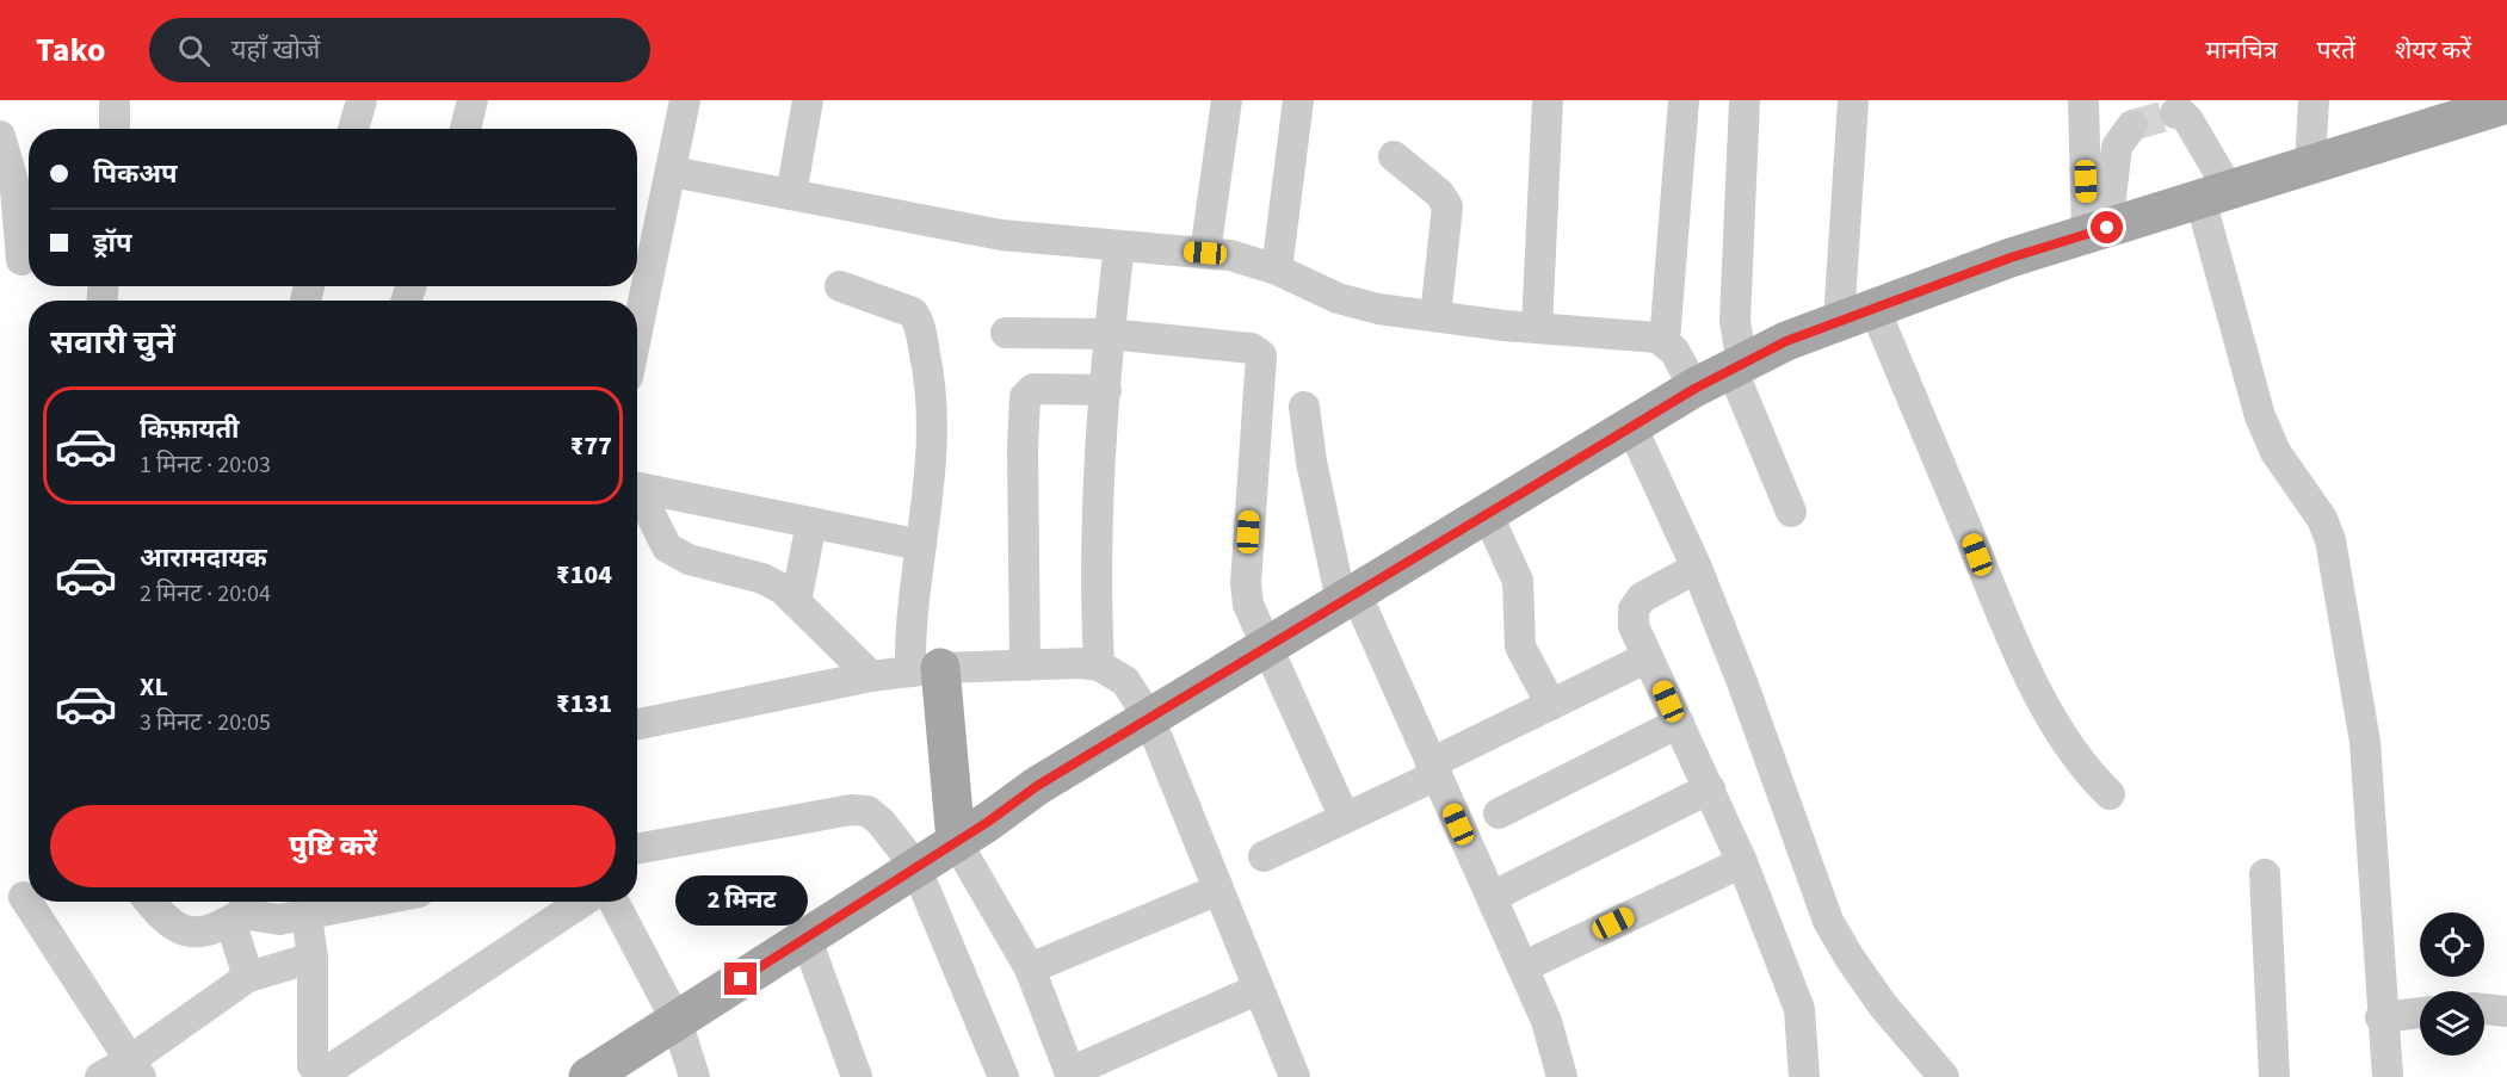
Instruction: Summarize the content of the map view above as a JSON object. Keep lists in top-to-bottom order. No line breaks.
{"page":{"header":"Tako","search":"यहाँ खोजें","nav":["मानचित्र","परतें","शेयर करें"],"banner":["पिकअप","ड्रॉप"],"heading":"सवारी चुनें","list":[{"name":"किफ़ायती","note":"1 मिनट · 20:03","value":"₹77"},{"name":"आरामदायक","note":"2 मिनट · 20:04","value":"₹104"},{"name":"XL","note":"3 मिनट · 20:05","value":"₹131"}],"buttons":"पुष्टि करें","bubble":"2 मिनट"}}
